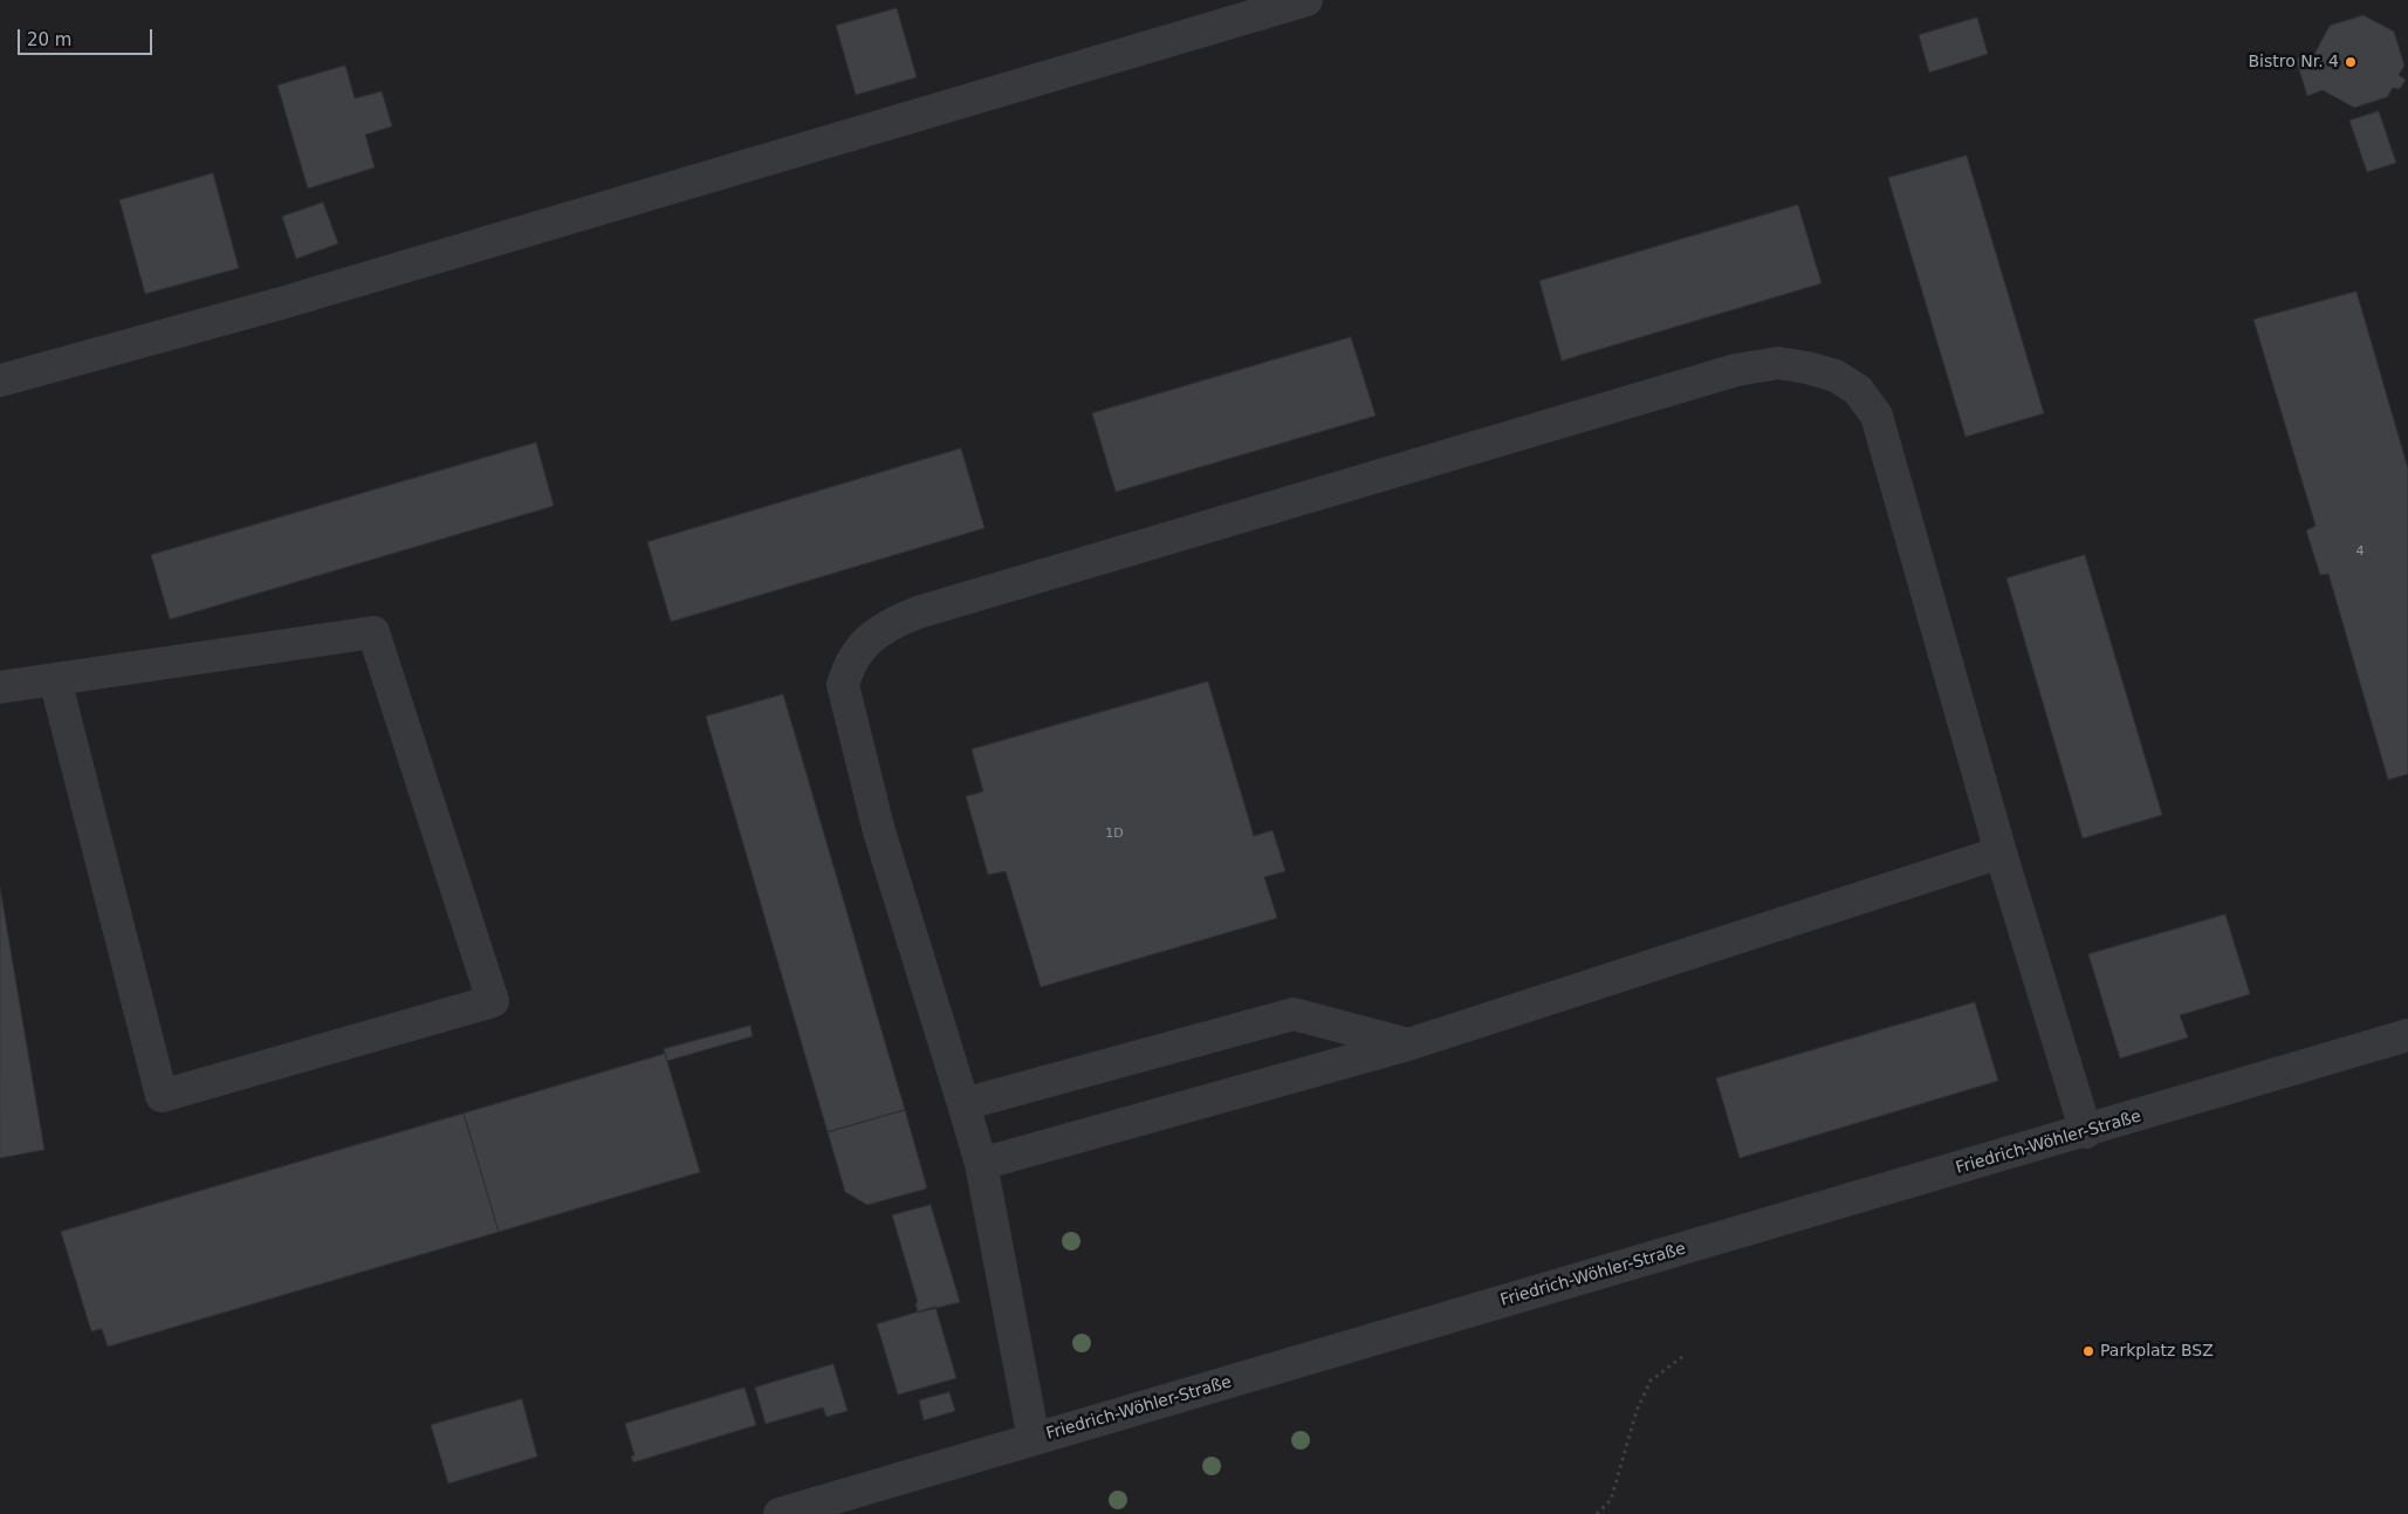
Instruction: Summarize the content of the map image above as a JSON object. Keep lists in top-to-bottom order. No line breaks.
{"streets":{"street":["Friedrich-Wöhler-Straße"]},"places":["Bistro Nr. 4","Parkplatz BSZ"],"house_numbers":["4","1D"],"scale_bar":"20 m"}
